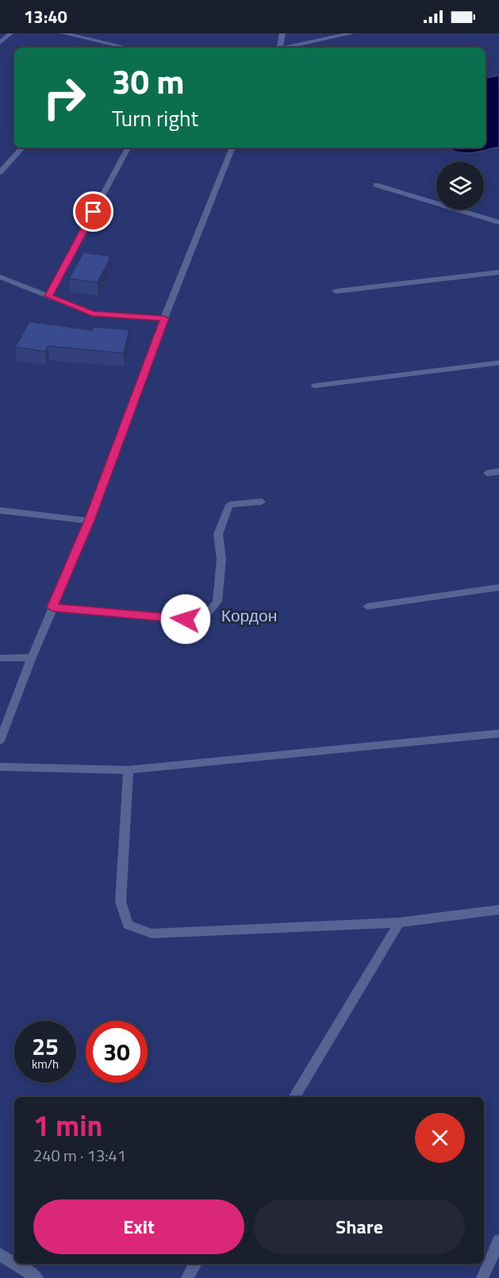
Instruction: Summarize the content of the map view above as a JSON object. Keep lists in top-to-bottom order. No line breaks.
{"parks":["Кордон"],"page":{"status":"13:40","turn":["30 m","Turn right"],"speed":"25 km/h","limit":"30","heading":["1 min","240 m · 13:41"],"buttons":["Exit","Share"]}}
